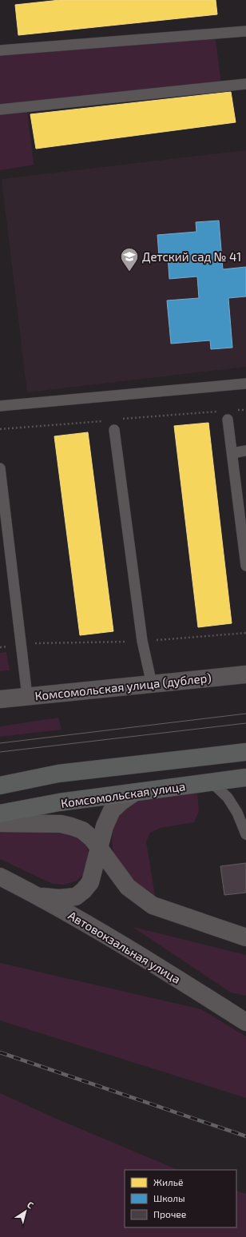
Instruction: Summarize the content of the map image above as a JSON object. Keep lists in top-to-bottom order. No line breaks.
{"streets":{"main road":["Комсомольская улица"],"street":["Комсомольская улица (дублер)","Автовокзальная улица"]},"places":{"school or university":["Детский сад № 41"]},"legend":["Жильё","Школы","Прочее"],"north":"top right"}
